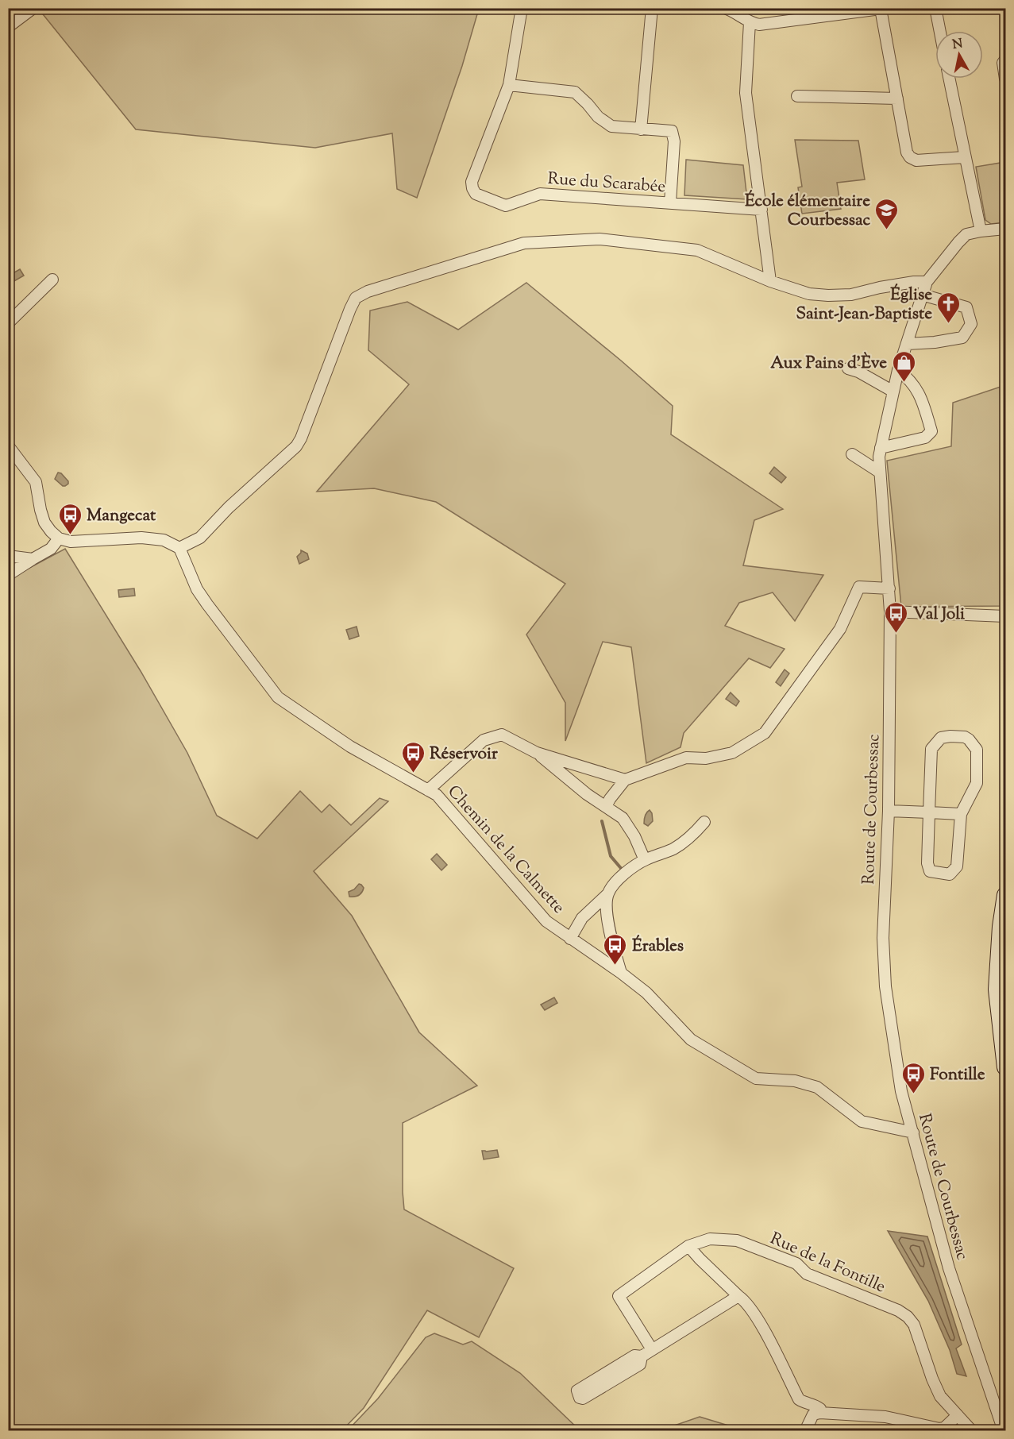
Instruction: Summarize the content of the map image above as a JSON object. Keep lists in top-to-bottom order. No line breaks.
{"streets":{"street":["Rue du Scarabée","Route de Courbessac","Chemin de la Calmette","Rue de la Fontille"]},"crossings":[["Route de Courbessac","Chemin de la Calmette"]],"places":{"school or university":["École élémentaire Courbessac"],"church":["Église Saint-Jean-Baptiste"],"shop":["Aux Pains d'Ève"],"bus stop":["Mangecat","Val Joli","Réservoir","Érables","Fontille"]},"north":"top"}
